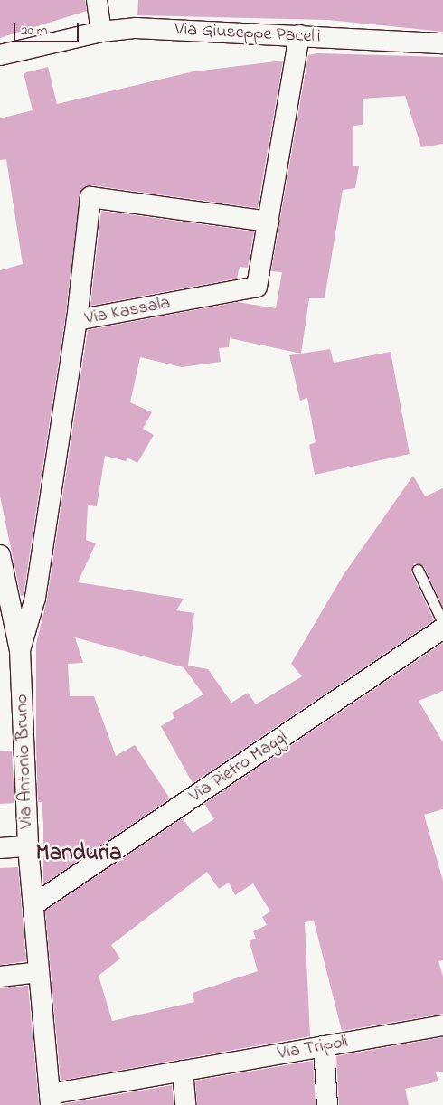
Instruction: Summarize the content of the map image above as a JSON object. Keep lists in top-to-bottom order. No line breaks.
{"streets":{"street":["Via Giuseppe Pacelli","Via Kassala","Via Antonio Bruno","Via Pietro Maggi","Via Tripoli"]},"crossings":[["Via Giuseppe Pacelli","Via Kassala"],["Via Kassala","Via Antonio Bruno"],["Via Antonio Bruno","Via Pietro Maggi"],["Via Antonio Bruno","Via Tripoli"]],"districts":["Manduria"],"scale_bar":"20 m"}
